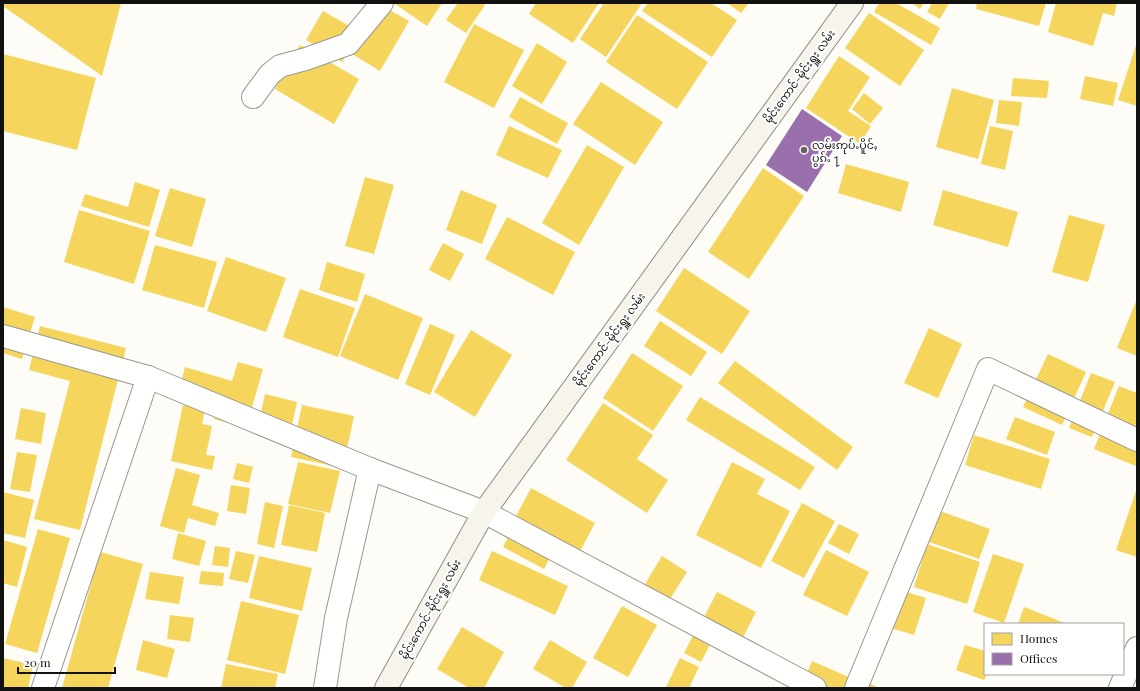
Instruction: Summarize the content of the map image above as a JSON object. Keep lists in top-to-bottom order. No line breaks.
{"streets":{"main road":["မိုင်းကောင်-မိုင်းရှူး လမ်း"]},"places":["လုမ်းဢုပ်ႉပိူင်ႇ ပွၵ်ႉ ႑"],"legend":["Homes","Offices"],"scale_bar":"20 m"}
